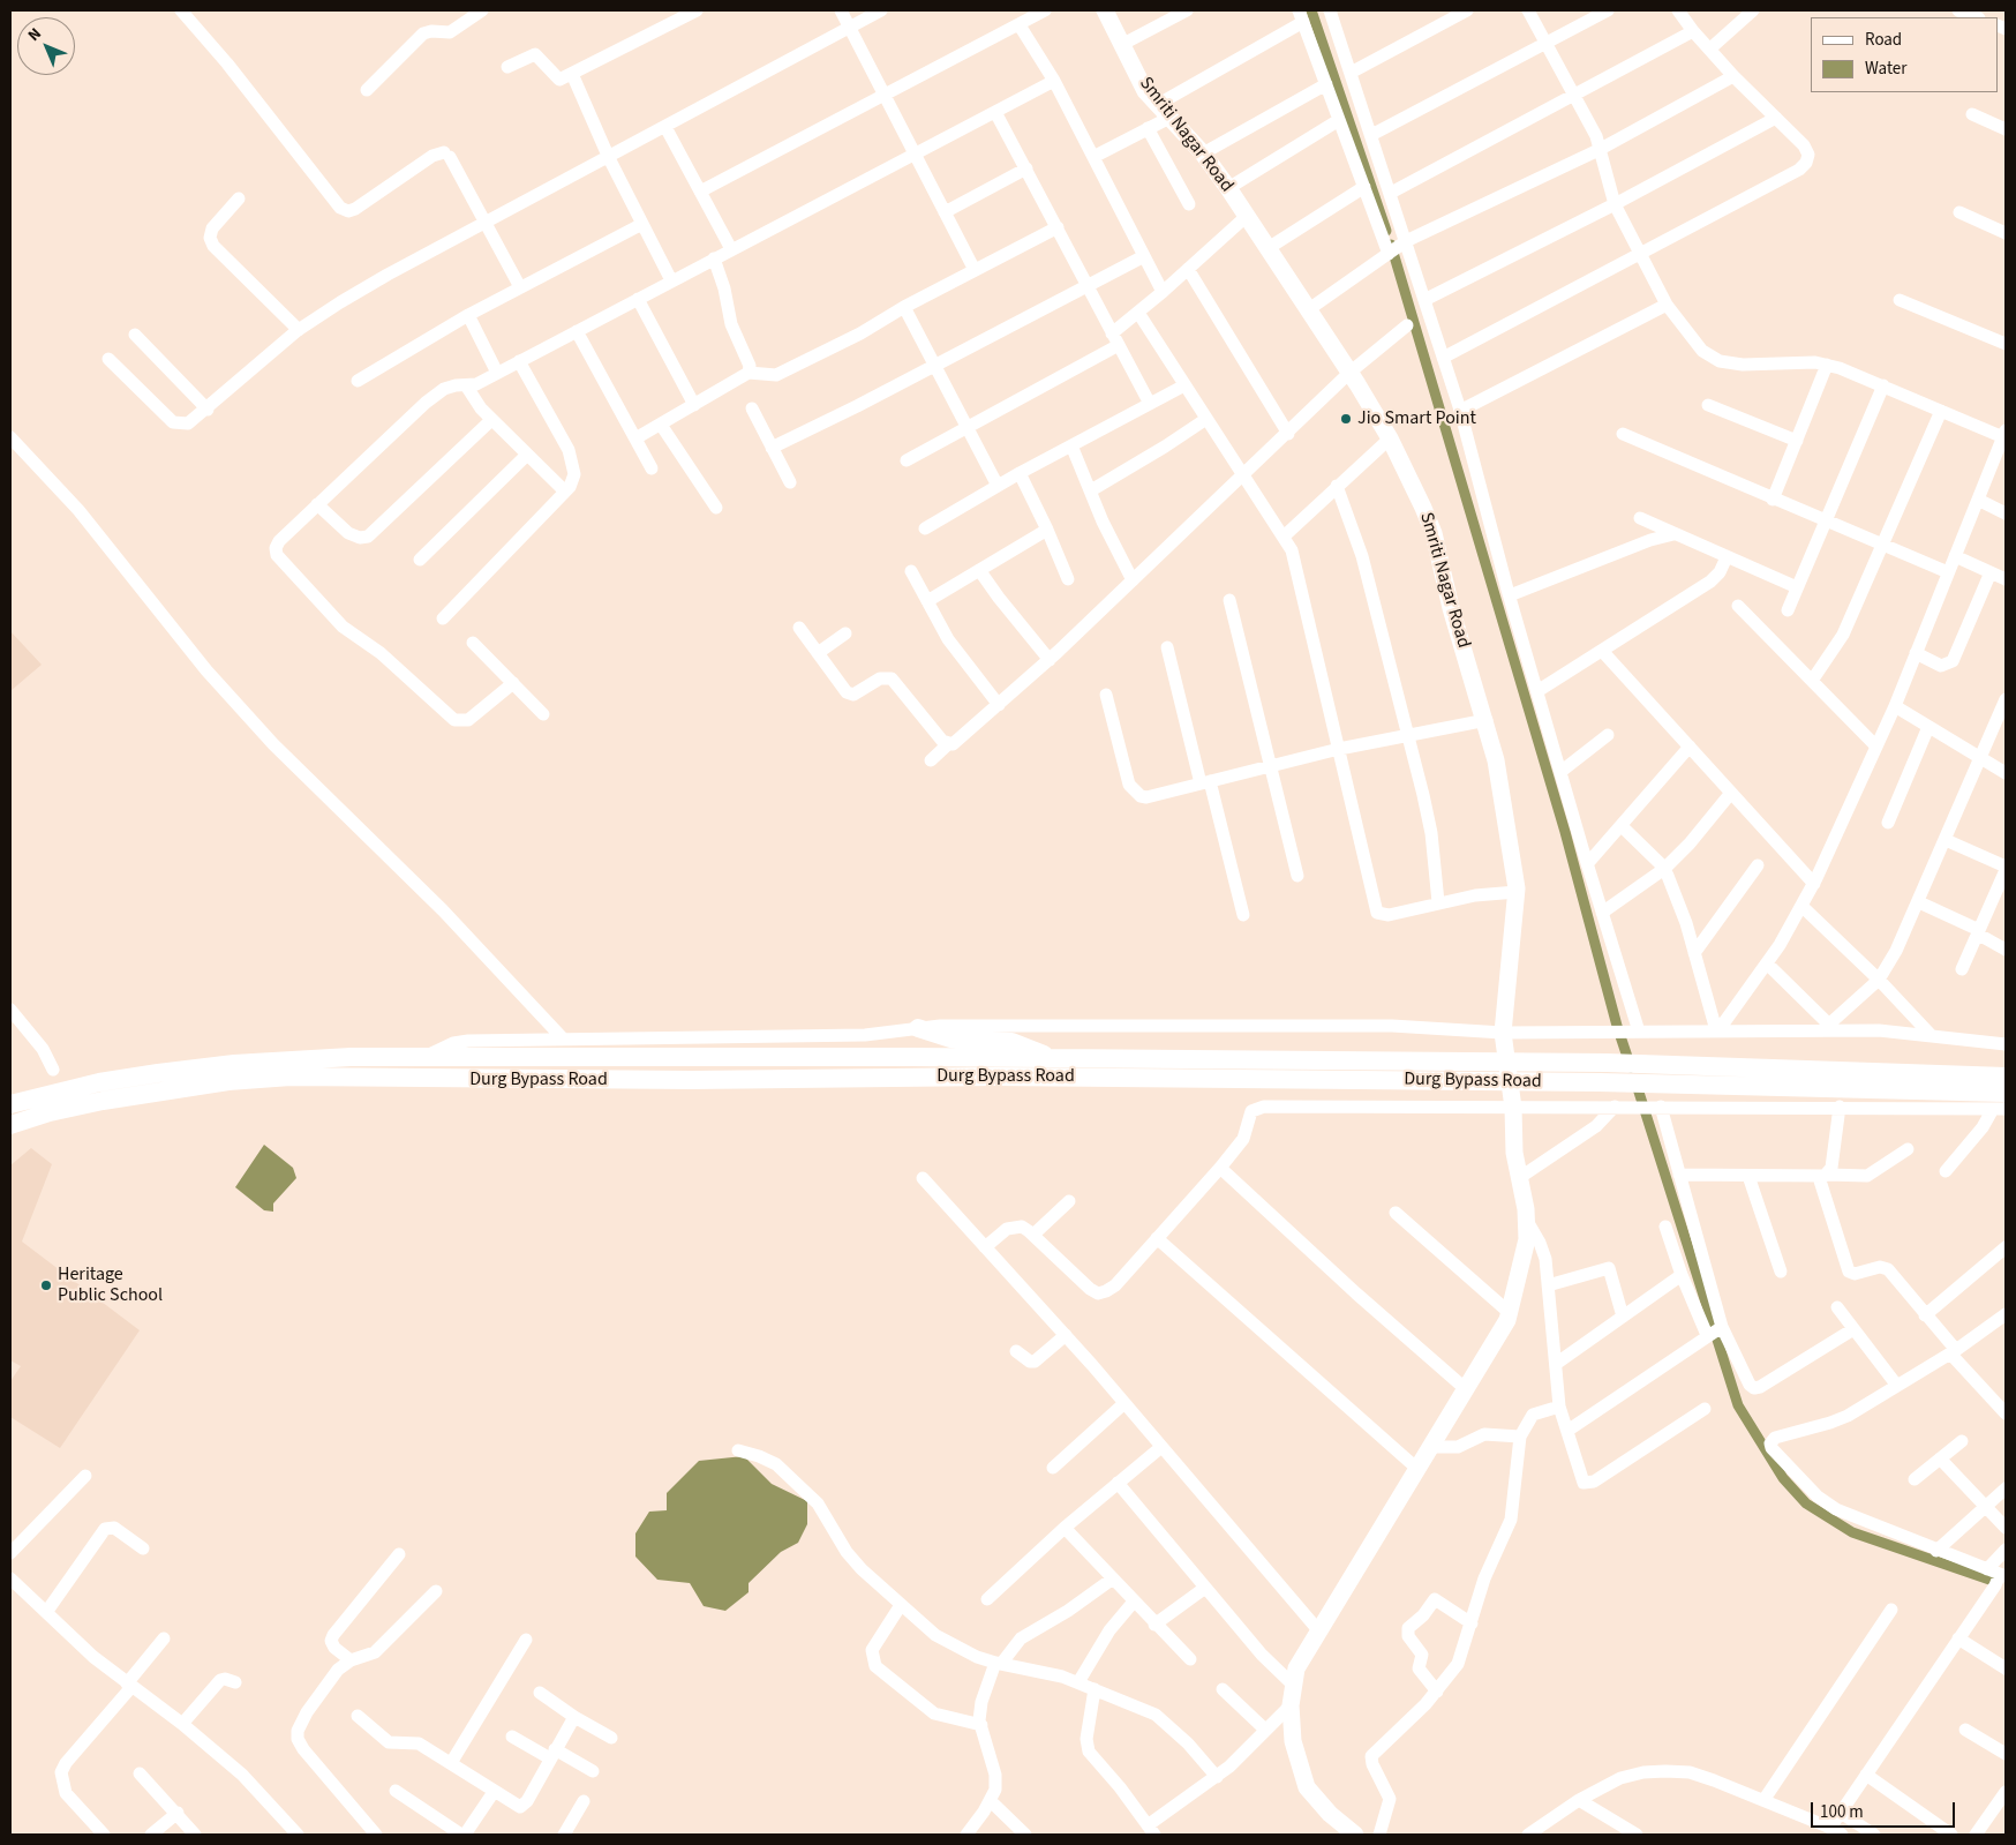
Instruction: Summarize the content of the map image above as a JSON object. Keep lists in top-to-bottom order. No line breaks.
{"streets":{"highway":["Durg Bypass Road"],"main road":["Smriti Nagar Road"]},"places":["Jio Smart Point","Heritage Public School"],"legend":["Road","Water"],"scale_bar":"100 m","north":"top left"}
